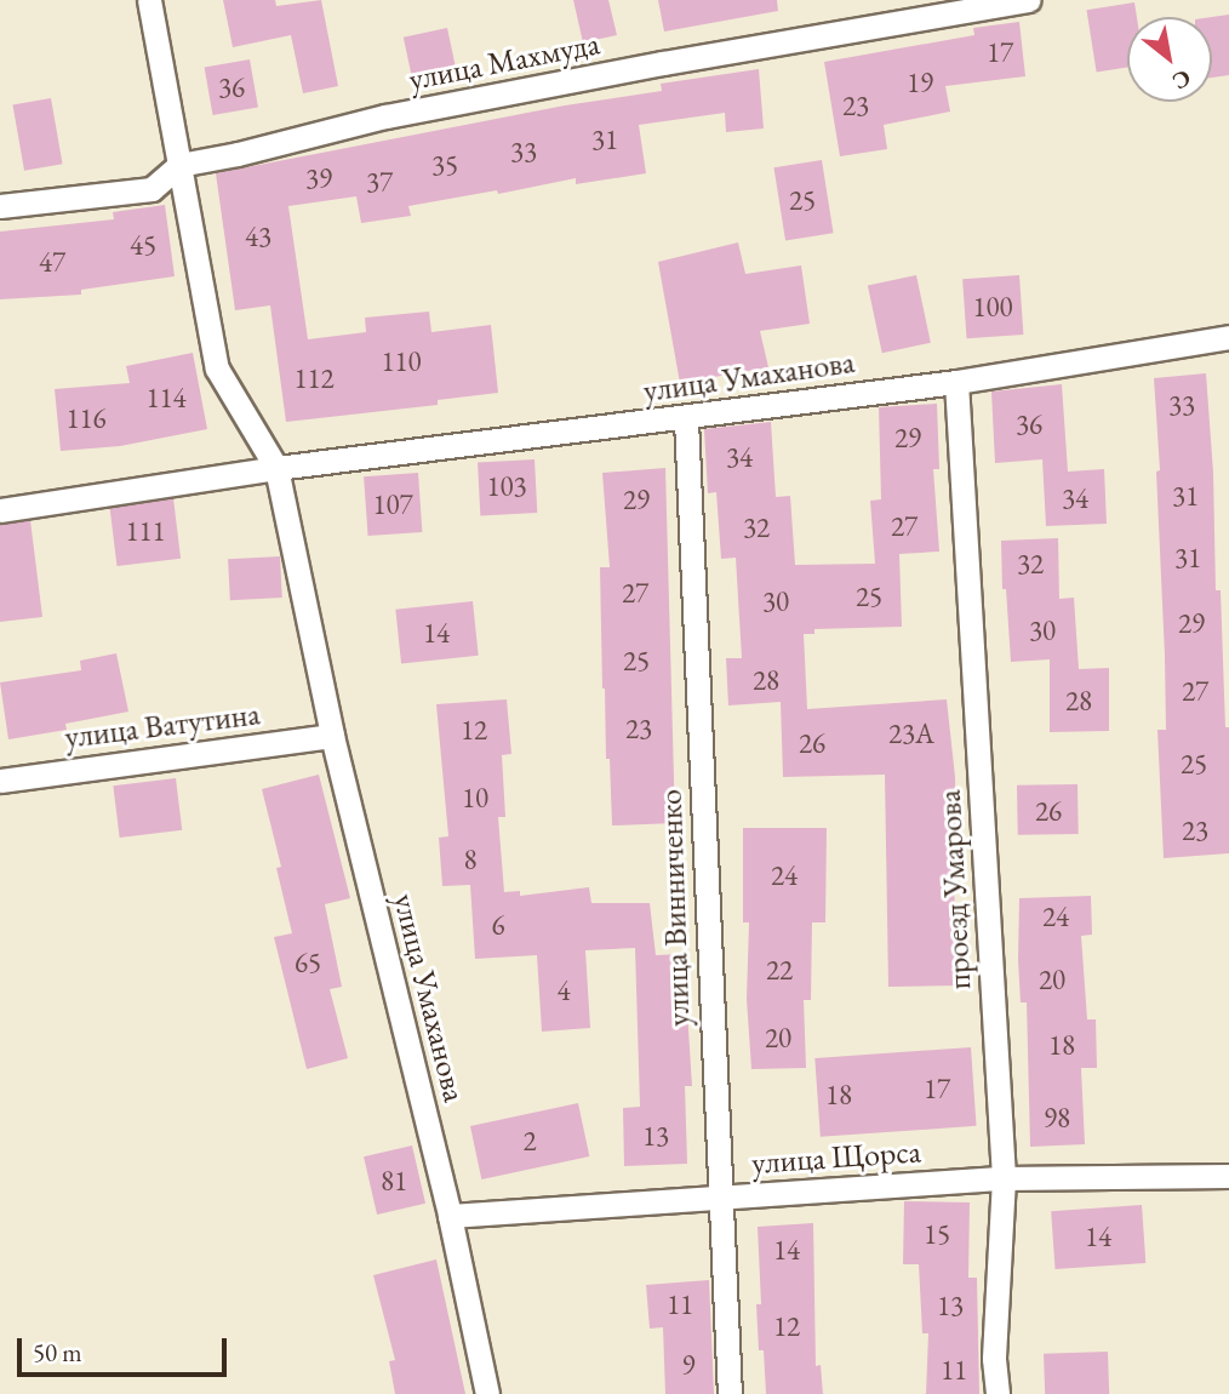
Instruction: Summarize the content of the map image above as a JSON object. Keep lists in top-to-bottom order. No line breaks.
{"streets":{"street":["улица Махмуда","улица Умаханова","улица Ватутина","проезд Умарова","улица Винниченко","улица Щорса"]},"crossings":[["улица Махмуда","улица Умаханова"],["улица Умаханова","улица Ватутина"],["улица Умаханова","проезд Умарова"],["улица Умаханова","улица Винниченко"],["улица Умаханова","улица Щорса"],["проезд Умарова","улица Щорса"],["улица Винниченко","улица Щорса"]],"house_numbers":["17","19","36","23","31","33","35","39","37","25","43","45","47","100","110","112","114","33","116","36","29","34","103","31","34","29","107","27","32","111","31","32","27","25","30","29","30","14","25","28","27","28","23","12","23А","26","25","10","26","23","8","24","24","6","65","22","20","4","20","18","17","18","98","13","2","81","15","14","14","11","13","12","9","11"],"scale_bar":"50 m","north":"bottom right"}
